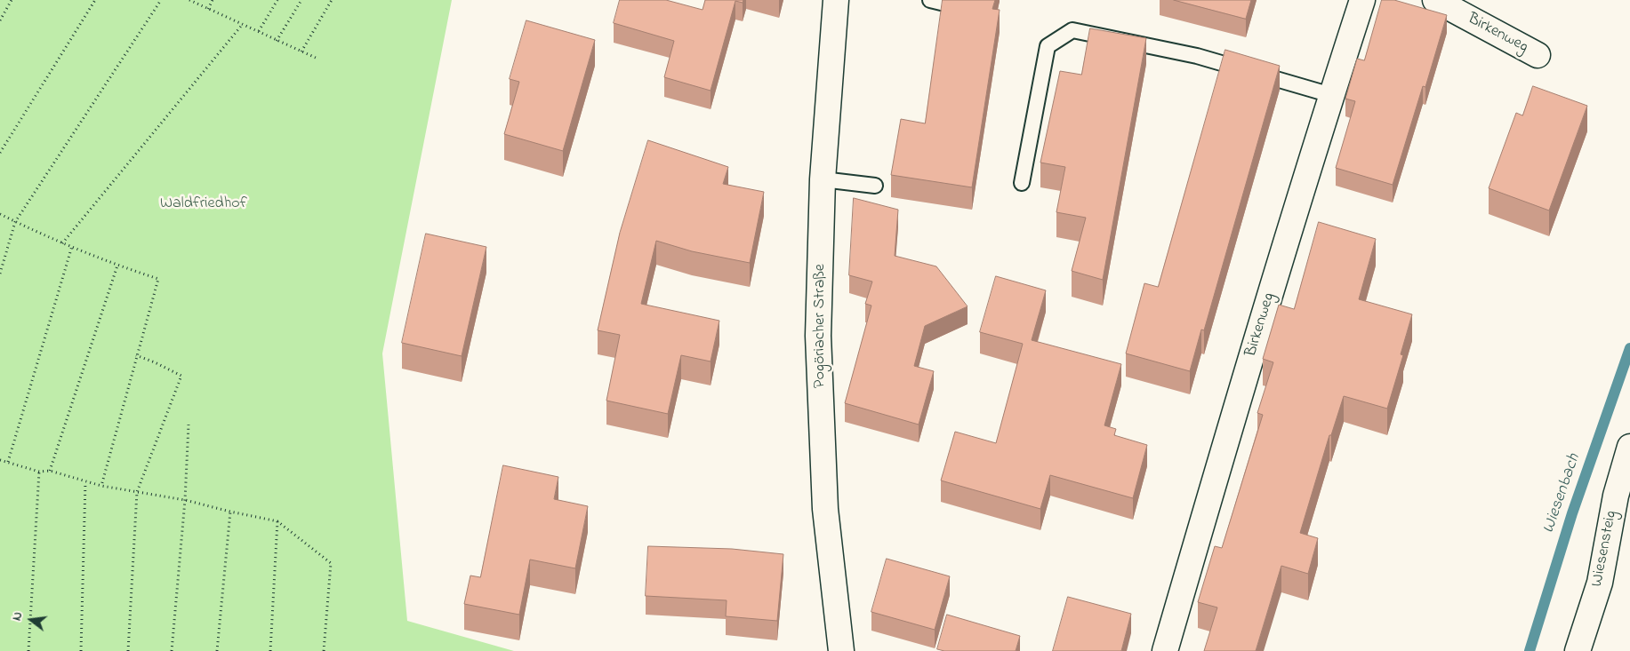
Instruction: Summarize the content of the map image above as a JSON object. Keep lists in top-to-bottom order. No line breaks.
{"streets":{"street":["Birkenweg","Pogöriacher Straße","Wiesensteig"]},"water":["Wiesenbach"],"parks":["Waldfriedhof"],"north":"left"}
